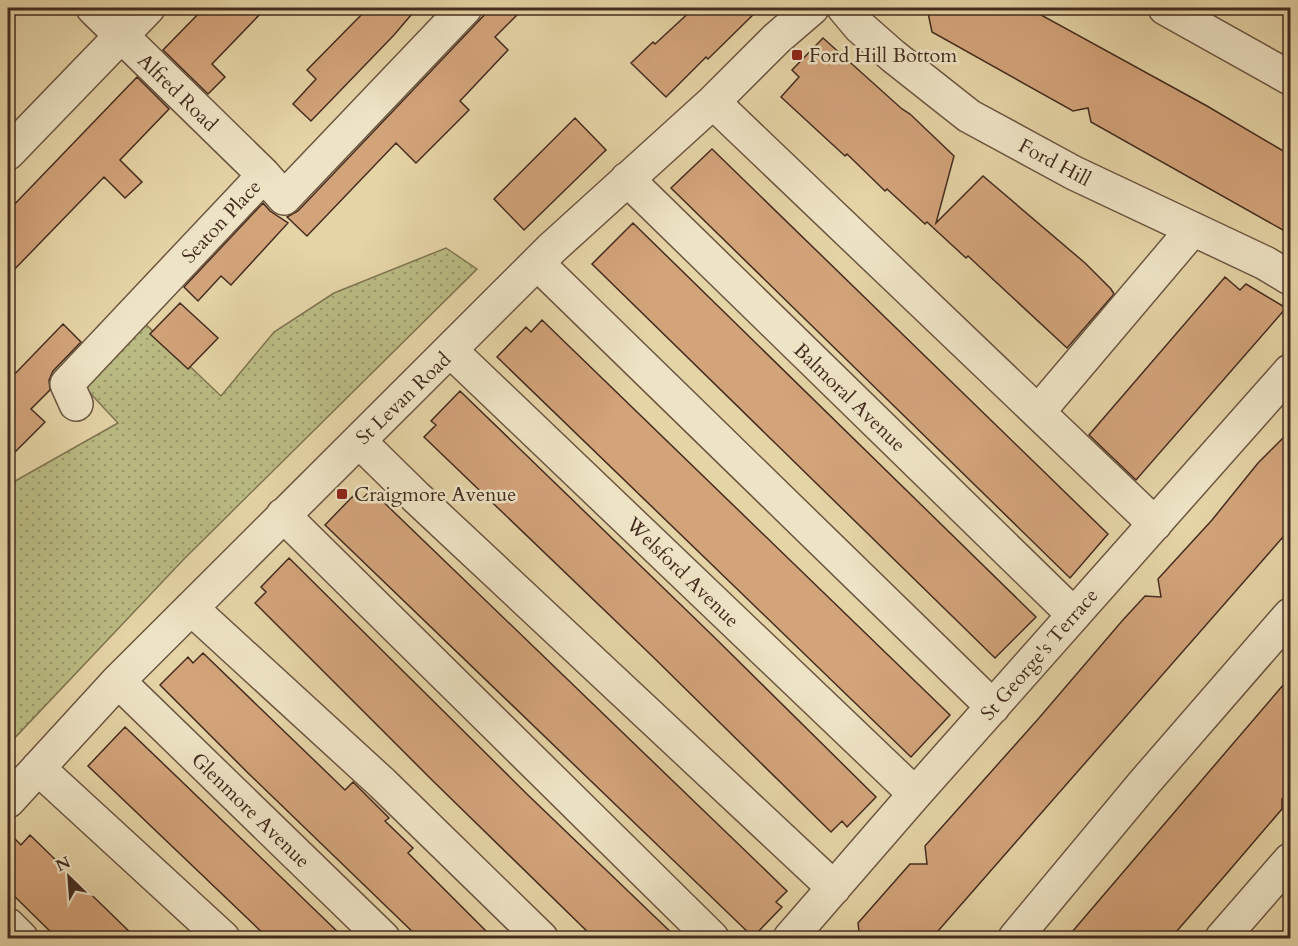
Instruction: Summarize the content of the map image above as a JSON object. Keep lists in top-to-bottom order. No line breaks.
{"streets":{"street":["Alfred Road","Ford Hill","Seaton Place","Balmoral Avenue","St Levan Road","Welsford Avenue","St George's Terrace","Glenmore Avenue"]},"crossings":[["Alfred Road","Seaton Place"],["Balmoral Avenue","St Levan Road"],["Balmoral Avenue","St George's Terrace"],["St Levan Road","Welsford Avenue"],["St Levan Road","Glenmore Avenue"],["Welsford Avenue","St George's Terrace"]],"places":{"transit":["Ford Hill Bottom","Craigmore Avenue"]},"north":"top left"}
